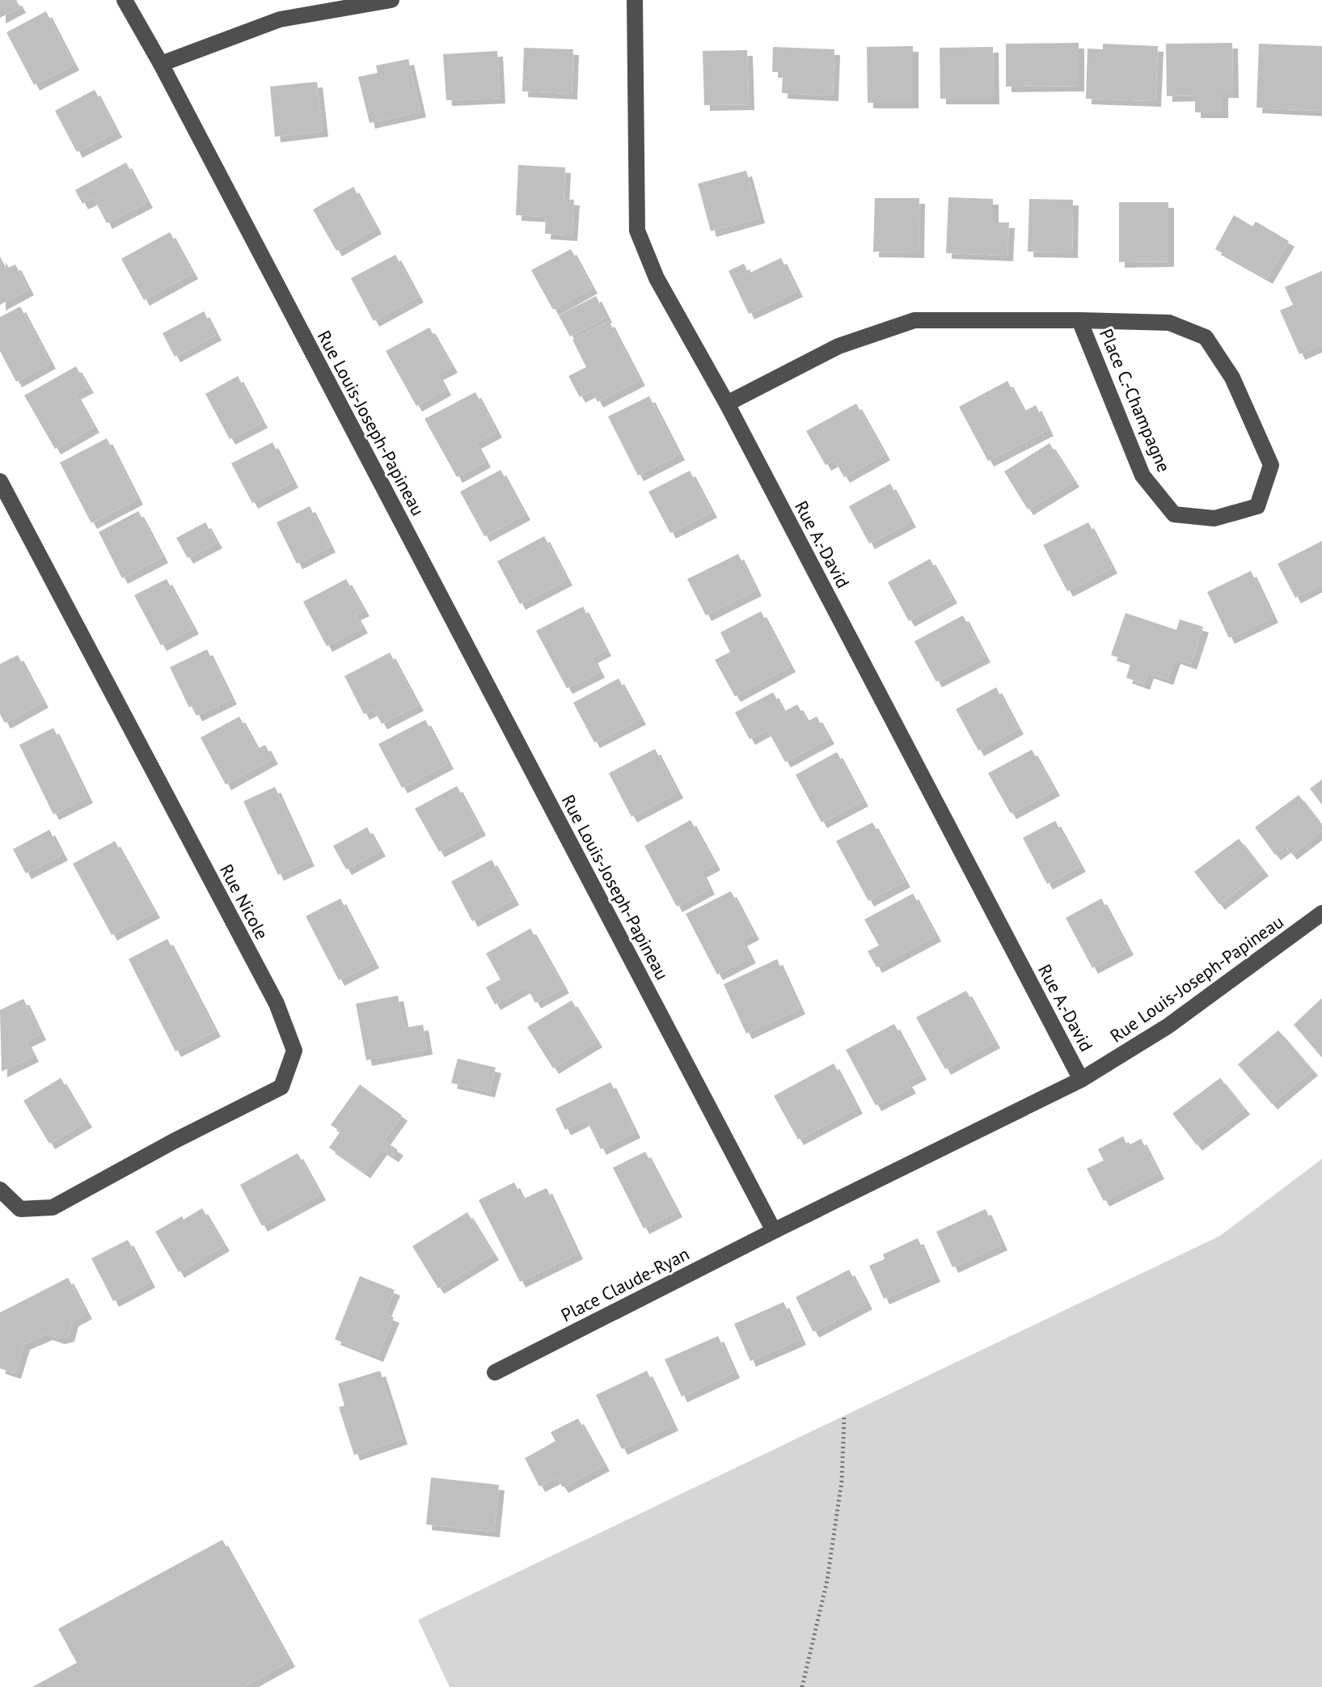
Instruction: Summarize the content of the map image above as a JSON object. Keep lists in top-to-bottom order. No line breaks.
{"streets":{"street":["Place C.-Champagne","Rue Louis-Joseph-Papineau","Rue A.-David","Rue Nicole","Place Claude-Ryan"]},"crossings":[["Place C.-Champagne","Rue A.-David"],["Rue Louis-Joseph-Papineau","Rue A.-David"],["Rue Louis-Joseph-Papineau","Place Claude-Ryan"]]}
